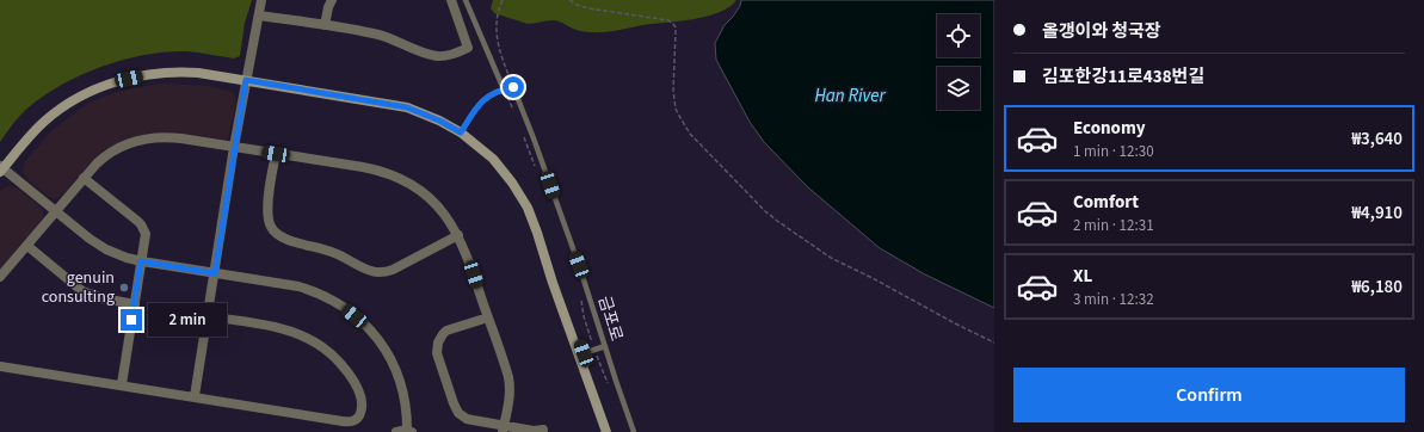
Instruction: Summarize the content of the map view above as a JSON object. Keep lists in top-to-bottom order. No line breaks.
{"streets":{"lane":["금포로"]},"water":["Han River"],"places":["genuin consulting"],"page":{"banner":["올갱이와 청국장","김포한강11로438번길"],"list":[{"name":"Economy","note":"1 min · 12:30","value":"₩3,640"},{"name":"Comfort","note":"2 min · 12:31","value":"₩4,910"},{"name":"XL","note":"3 min · 12:32","value":"₩6,180"}],"bubble":"2 min","buttons":"Confirm"}}
